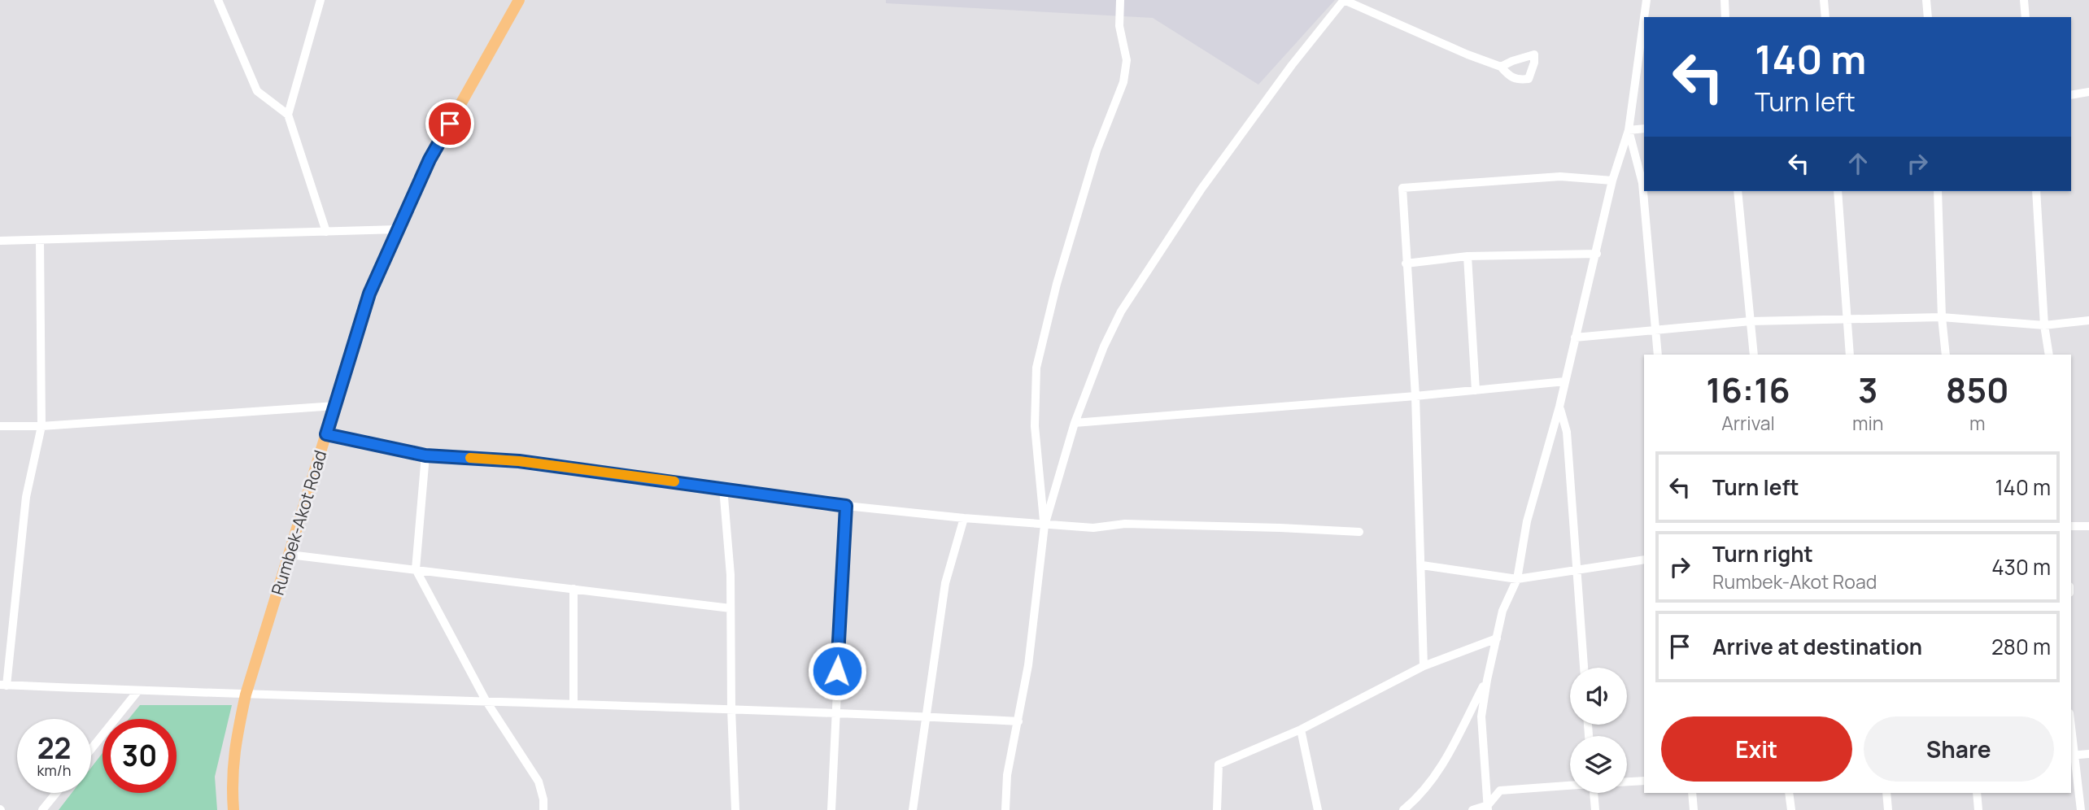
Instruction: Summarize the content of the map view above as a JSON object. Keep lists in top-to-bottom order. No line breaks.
{"streets":{"main road":["Rumbek-Akot Road"]},"page":{"turn":["140 m","Turn left"],"eta":["16:16","Arrival","3","min","850","m"],"list":[{"name":"Turn left","value":"140 m"},{"name":"Turn right","note":"Rumbek-Akot Road","value":"430 m"},{"name":"Arrive at destination","value":"280 m"}],"buttons":["Exit","Share"],"speed":"22 km/h","limit":"30"}}
